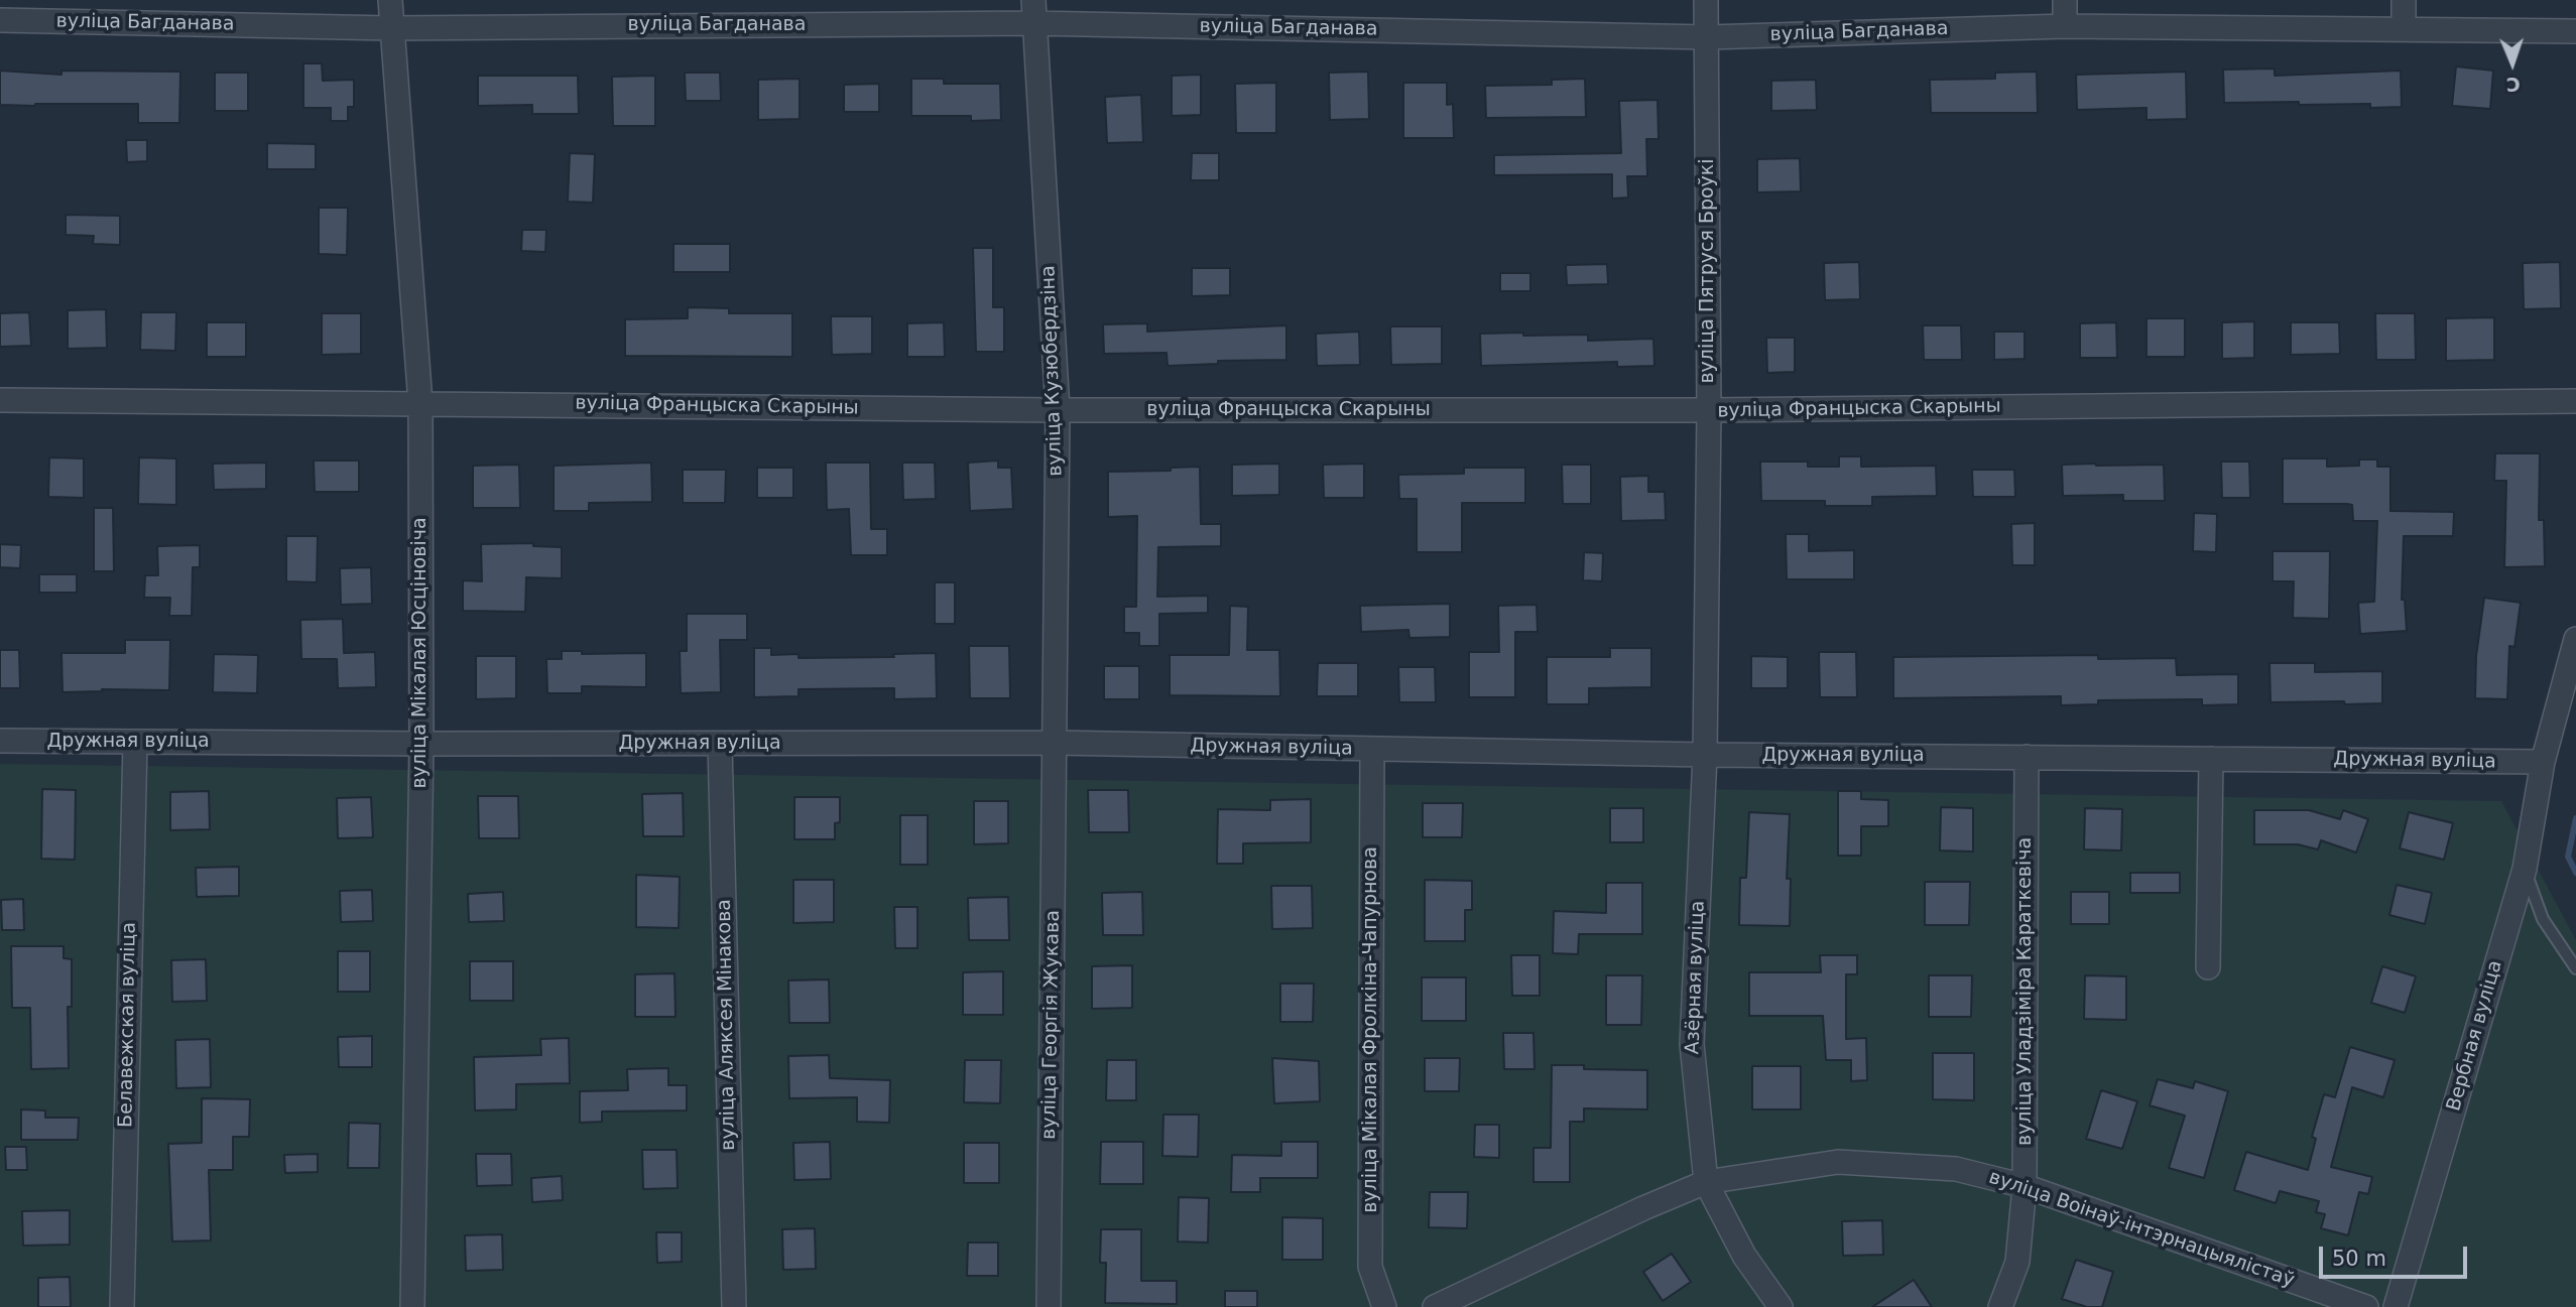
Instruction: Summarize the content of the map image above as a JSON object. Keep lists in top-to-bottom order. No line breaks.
{"streets":{"street":["вуліца Багданава","вуліца Пятруся Броўкі","вуліца Кузюбердзіна","вуліца Францыска Скарыны","вуліца Мікалая Юсціновіча","Дружная вуліца","Азёрная вуліца","вуліца Уладзіміра Караткевіча","Белавежская вуліца","вуліца Аляксея Мінакова","вуліца Георгія Жукава","вуліца Мікалая Фролкіна-Чапурнова","Вербная вуліца","вуліца Воінаў-інтэрнацыялістаў"]},"crossings":[["вуліца Багданава","вуліца Пятруся Броўкі"],["вуліца Багданава","вуліца Кузюбердзіна"],["вуліца Багданава","вуліца Мікалая Юсціновіча"],["вуліца Пятруся Броўкі","вуліца Францыска Скарыны"],["вуліца Пятруся Броўкі","Дружная вуліца"],["вуліца Пятруся Броўкі","Азёрная вуліца"],["вуліца Кузюбердзіна","вуліца Францыска Скарыны"],["вуліца Кузюбердзіна","Дружная вуліца"],["вуліца Кузюбердзіна","вуліца Георгія Жукава"],["вуліца Францыска Скарыны","вуліца Мікалая Юсціновіча"],["вуліца Мікалая Юсціновіча","Дружная вуліца"],["Дружная вуліца","Азёрная вуліца"],["Дружная вуліца","вуліца Уладзіміра Караткевіча"],["Дружная вуліца","Белавежская вуліца"],["Дружная вуліца","вуліца Аляксея Мінакова"],["Дружная вуліца","вуліца Георгія Жукава"],["Дружная вуліца","вуліца Мікалая Фролкіна-Чапурнова"],["Дружная вуліца","Вербная вуліца"],["Азёрная вуліца","вуліца Воінаў-інтэрнацыялістаў"],["вуліца Уладзіміра Караткевіча","вуліца Воінаў-інтэрнацыялістаў"]],"scale_bar":"50 m","north":"bottom"}
